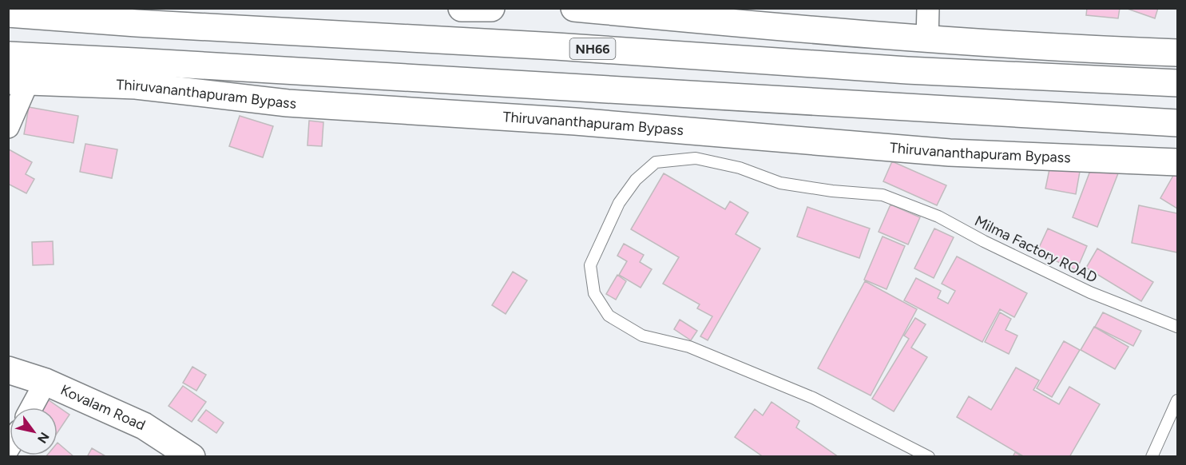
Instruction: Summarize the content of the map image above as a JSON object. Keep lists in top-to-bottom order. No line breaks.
{"streets":{"main road":["NH66","Thiruvananthapuram Bypass","Kovalam Road"],"lane":["Milma Factory ROAD"]},"north":"bottom right"}
